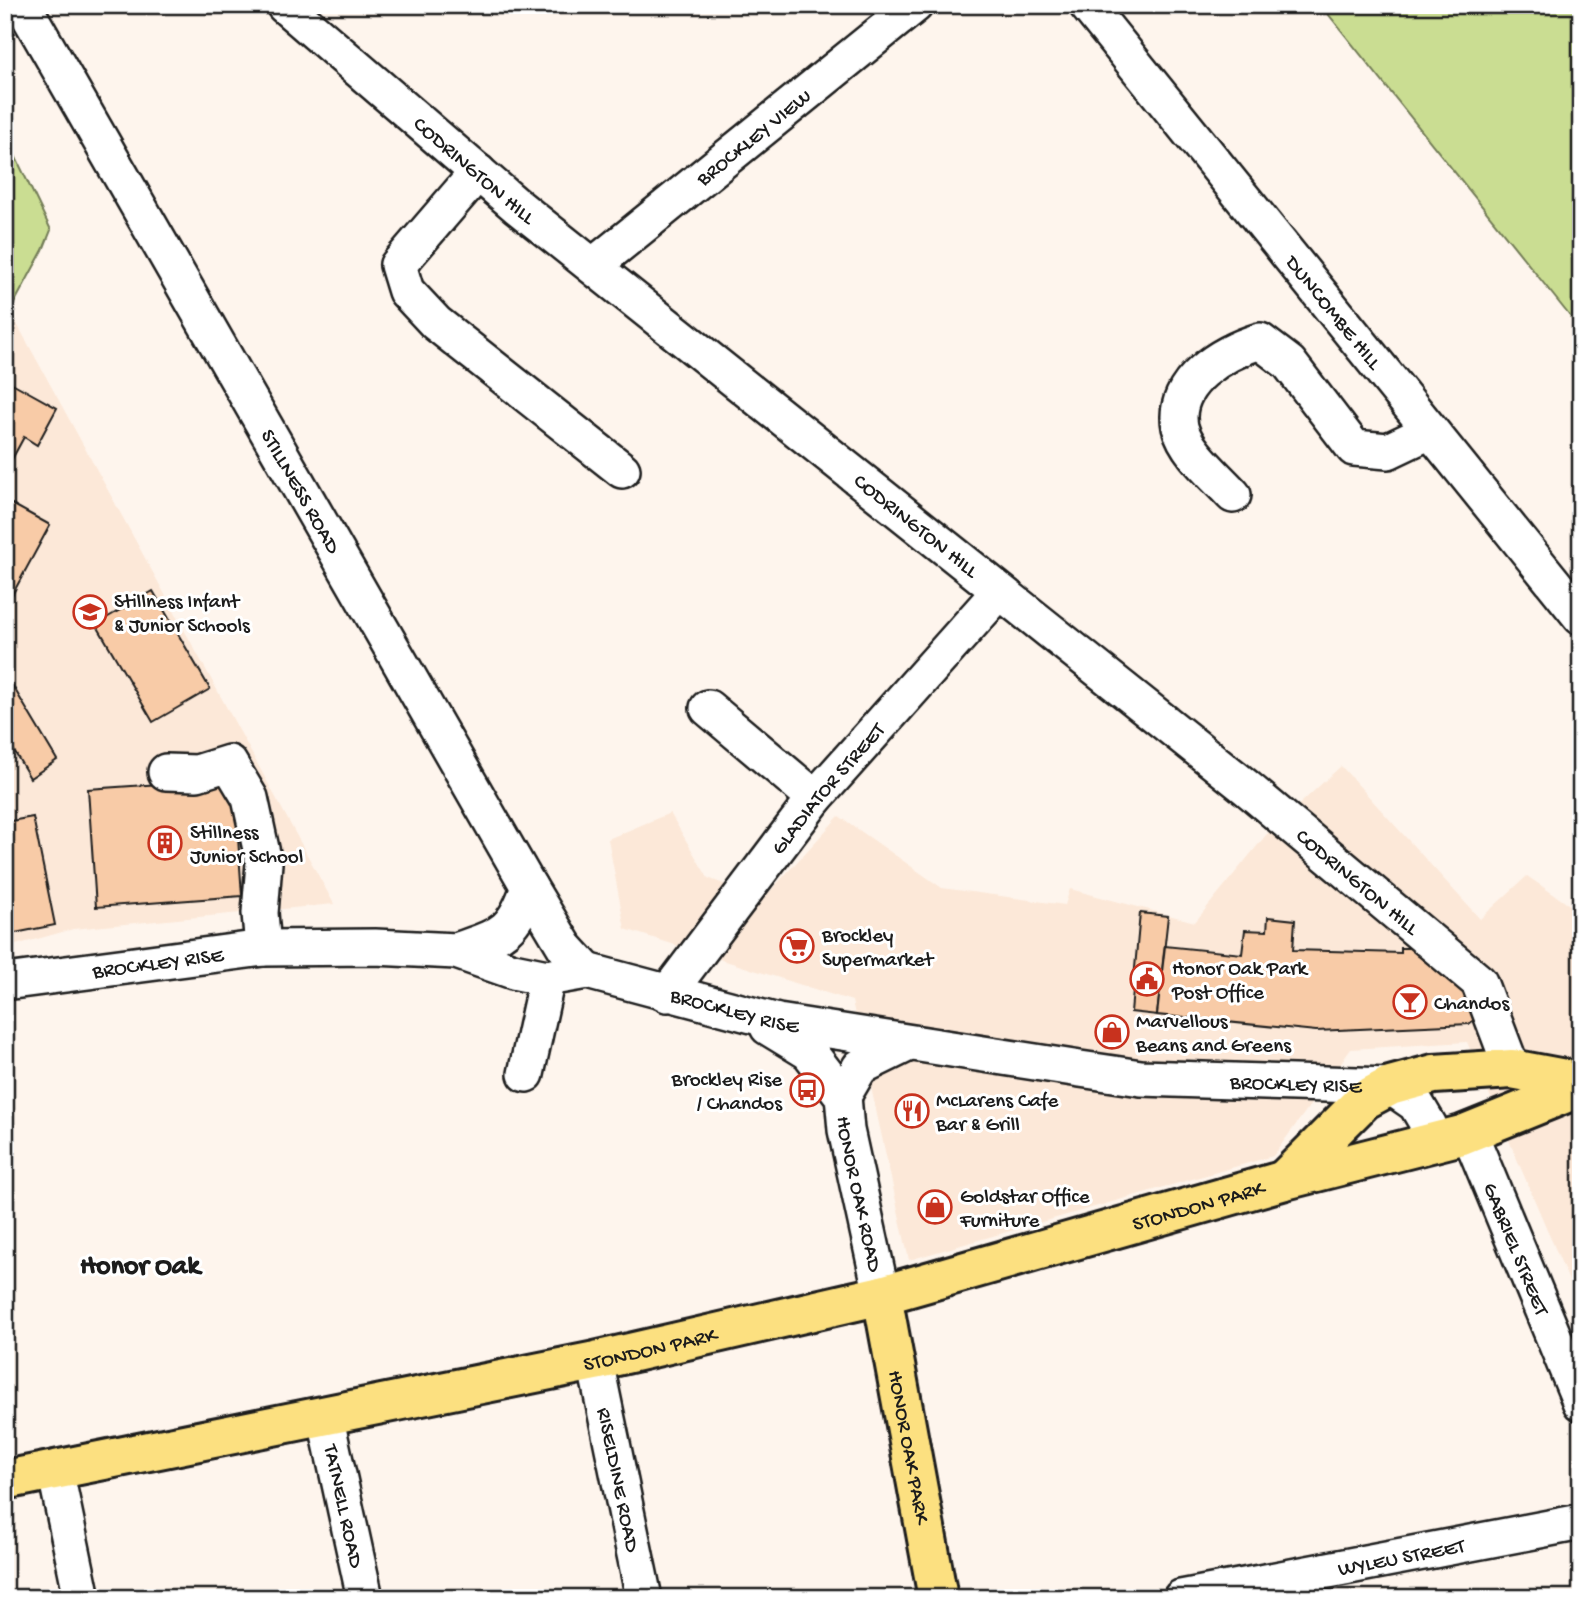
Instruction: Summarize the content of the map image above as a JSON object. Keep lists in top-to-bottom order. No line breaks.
{"streets":{"main road":["STONDON PARK","HONOR OAK PARK"],"street":["BROCKLEY VIEW","CODRINGTON HILL","DUNCOMBE HILL","STILLNESS ROAD","GLADIATOR STREET","BROCKLEY RISE","HONOR OAK ROAD","GABRIEL STREET","RISELDINE ROAD","TATNELL ROAD","WYLEU STREET"]},"crossings":[["BROCKLEY VIEW","CODRINGTON HILL"],["CODRINGTON HILL","GLADIATOR STREET"],["CODRINGTON HILL","STONDON PARK"],["STILLNESS ROAD","BROCKLEY RISE"],["GLADIATOR STREET","BROCKLEY RISE"],["BROCKLEY RISE","HONOR OAK ROAD"],["BROCKLEY RISE","STONDON PARK"],["HONOR OAK ROAD","STONDON PARK"],["HONOR OAK ROAD","HONOR OAK PARK"],["STONDON PARK","GABRIEL STREET"],["STONDON PARK","HONOR OAK PARK"],["STONDON PARK","RISELDINE ROAD"],["STONDON PARK","TATNELL ROAD"]],"districts":["Honor Oak"],"places":{"school or university":["Stillness Infant & Junior Schools"],"building":["Stillness Junior School"],"supermarket":["Brockley Supermarket"],"public building":["Honor Oak Park Post Office"],"bar":["Chandos"],"shop":["Marvellous Beans and Greens","Goldstar Office Furniture"],"bus stop":["Brockley Rise / Chandos"],"restaurant":["McLarens Cafe Bar & Grill"]}}
